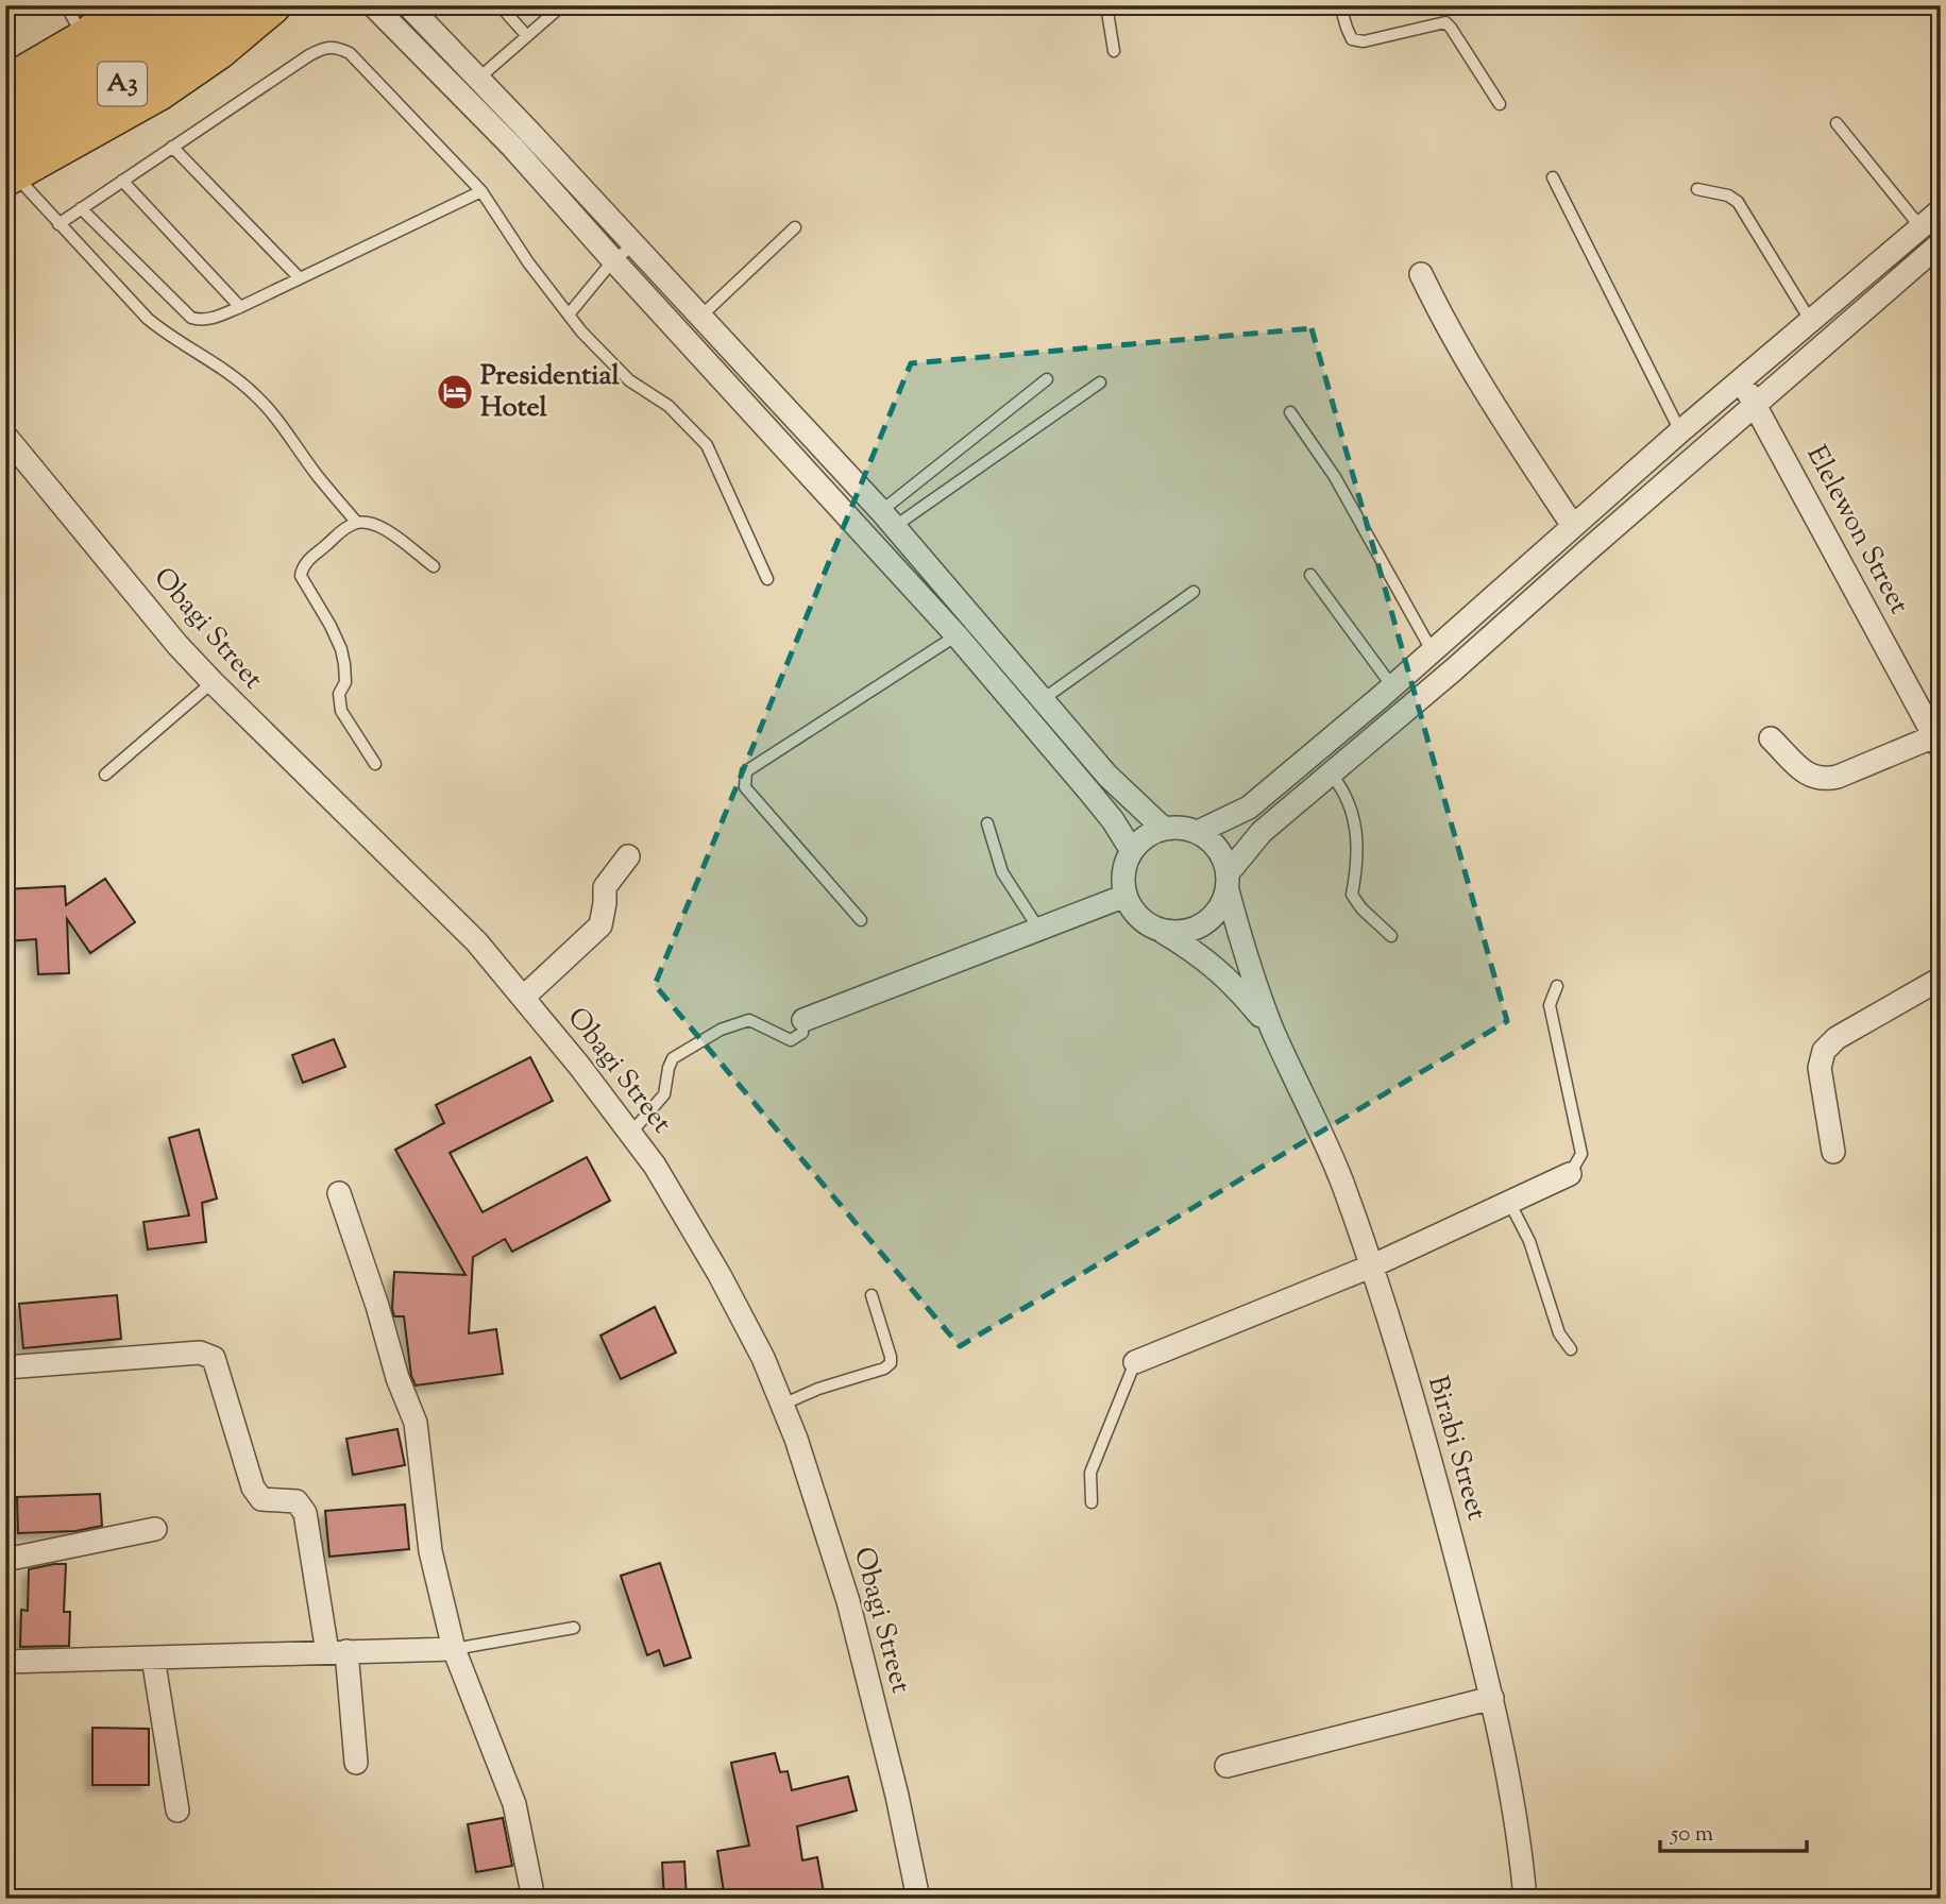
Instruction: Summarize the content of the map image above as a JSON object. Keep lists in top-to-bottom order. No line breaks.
{"streets":{"highway":["A3"],"street":["Elelewon Street","Obagi Street","Birabi Street"]},"places":{"hotel":["Presidential Hotel"]},"scale_bar":"50 m"}
